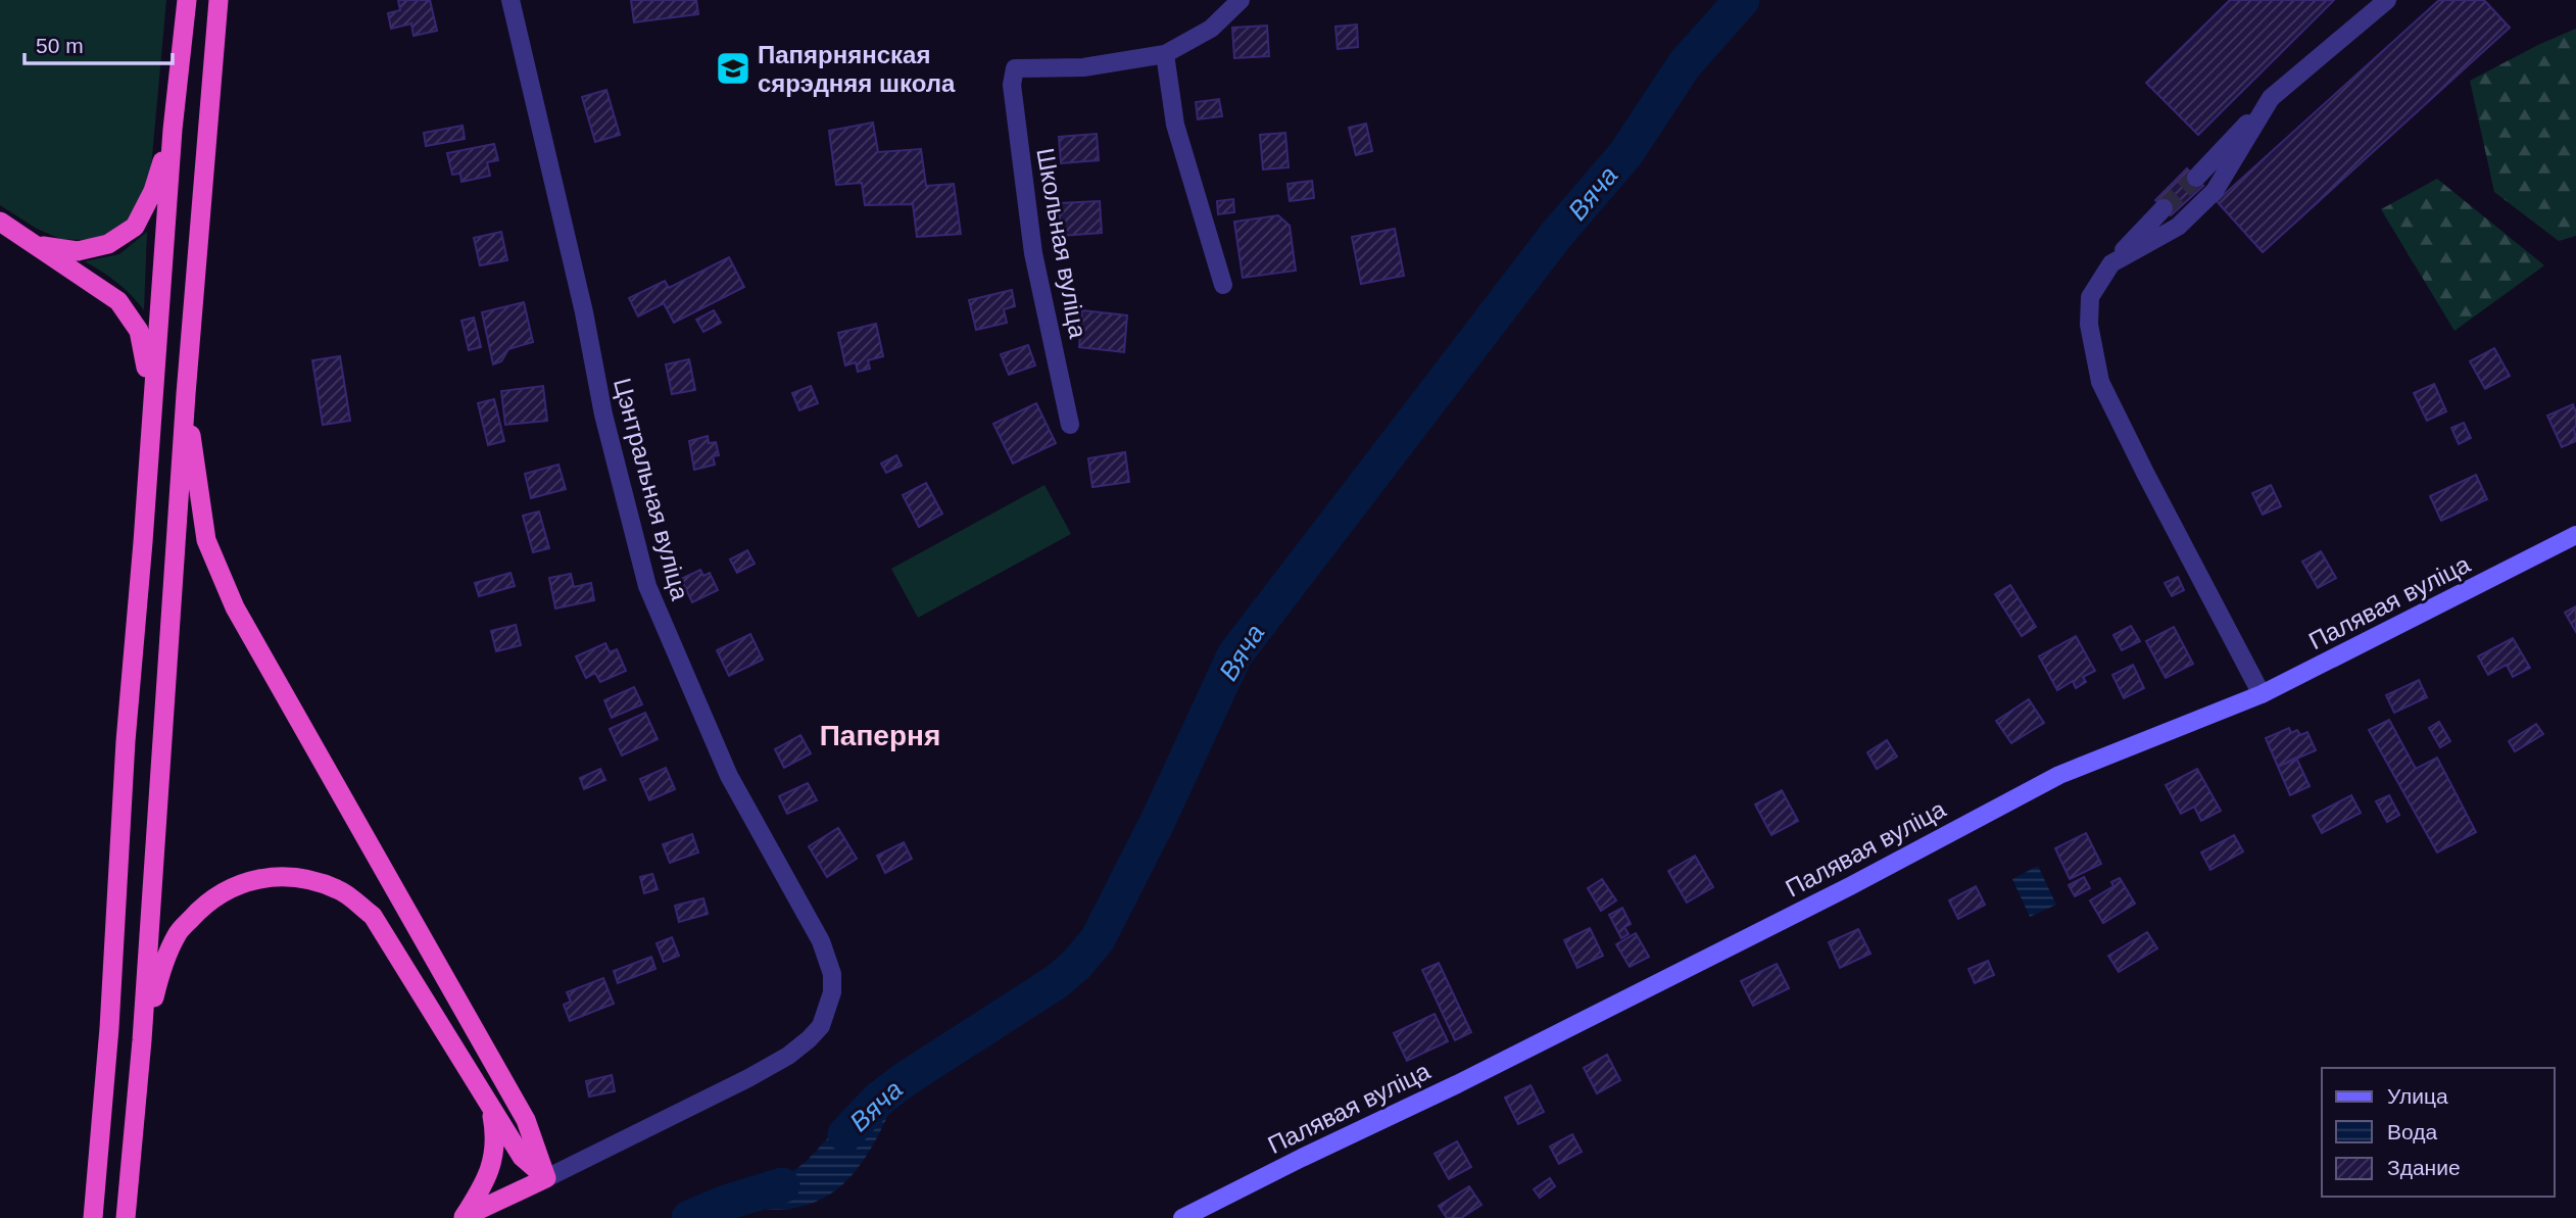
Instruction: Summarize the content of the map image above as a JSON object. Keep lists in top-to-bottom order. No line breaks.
{"streets":{"main road":["Палявая вуліца"],"street":["Школьная вуліца","Цэнтральная вуліца"]},"districts":["Паперня"],"water":["Вяча"],"places":{"school or university":["Папярнянская сярэдняя школа"]},"legend":["Улица","Вода","Здание"],"scale_bar":"50 m"}
